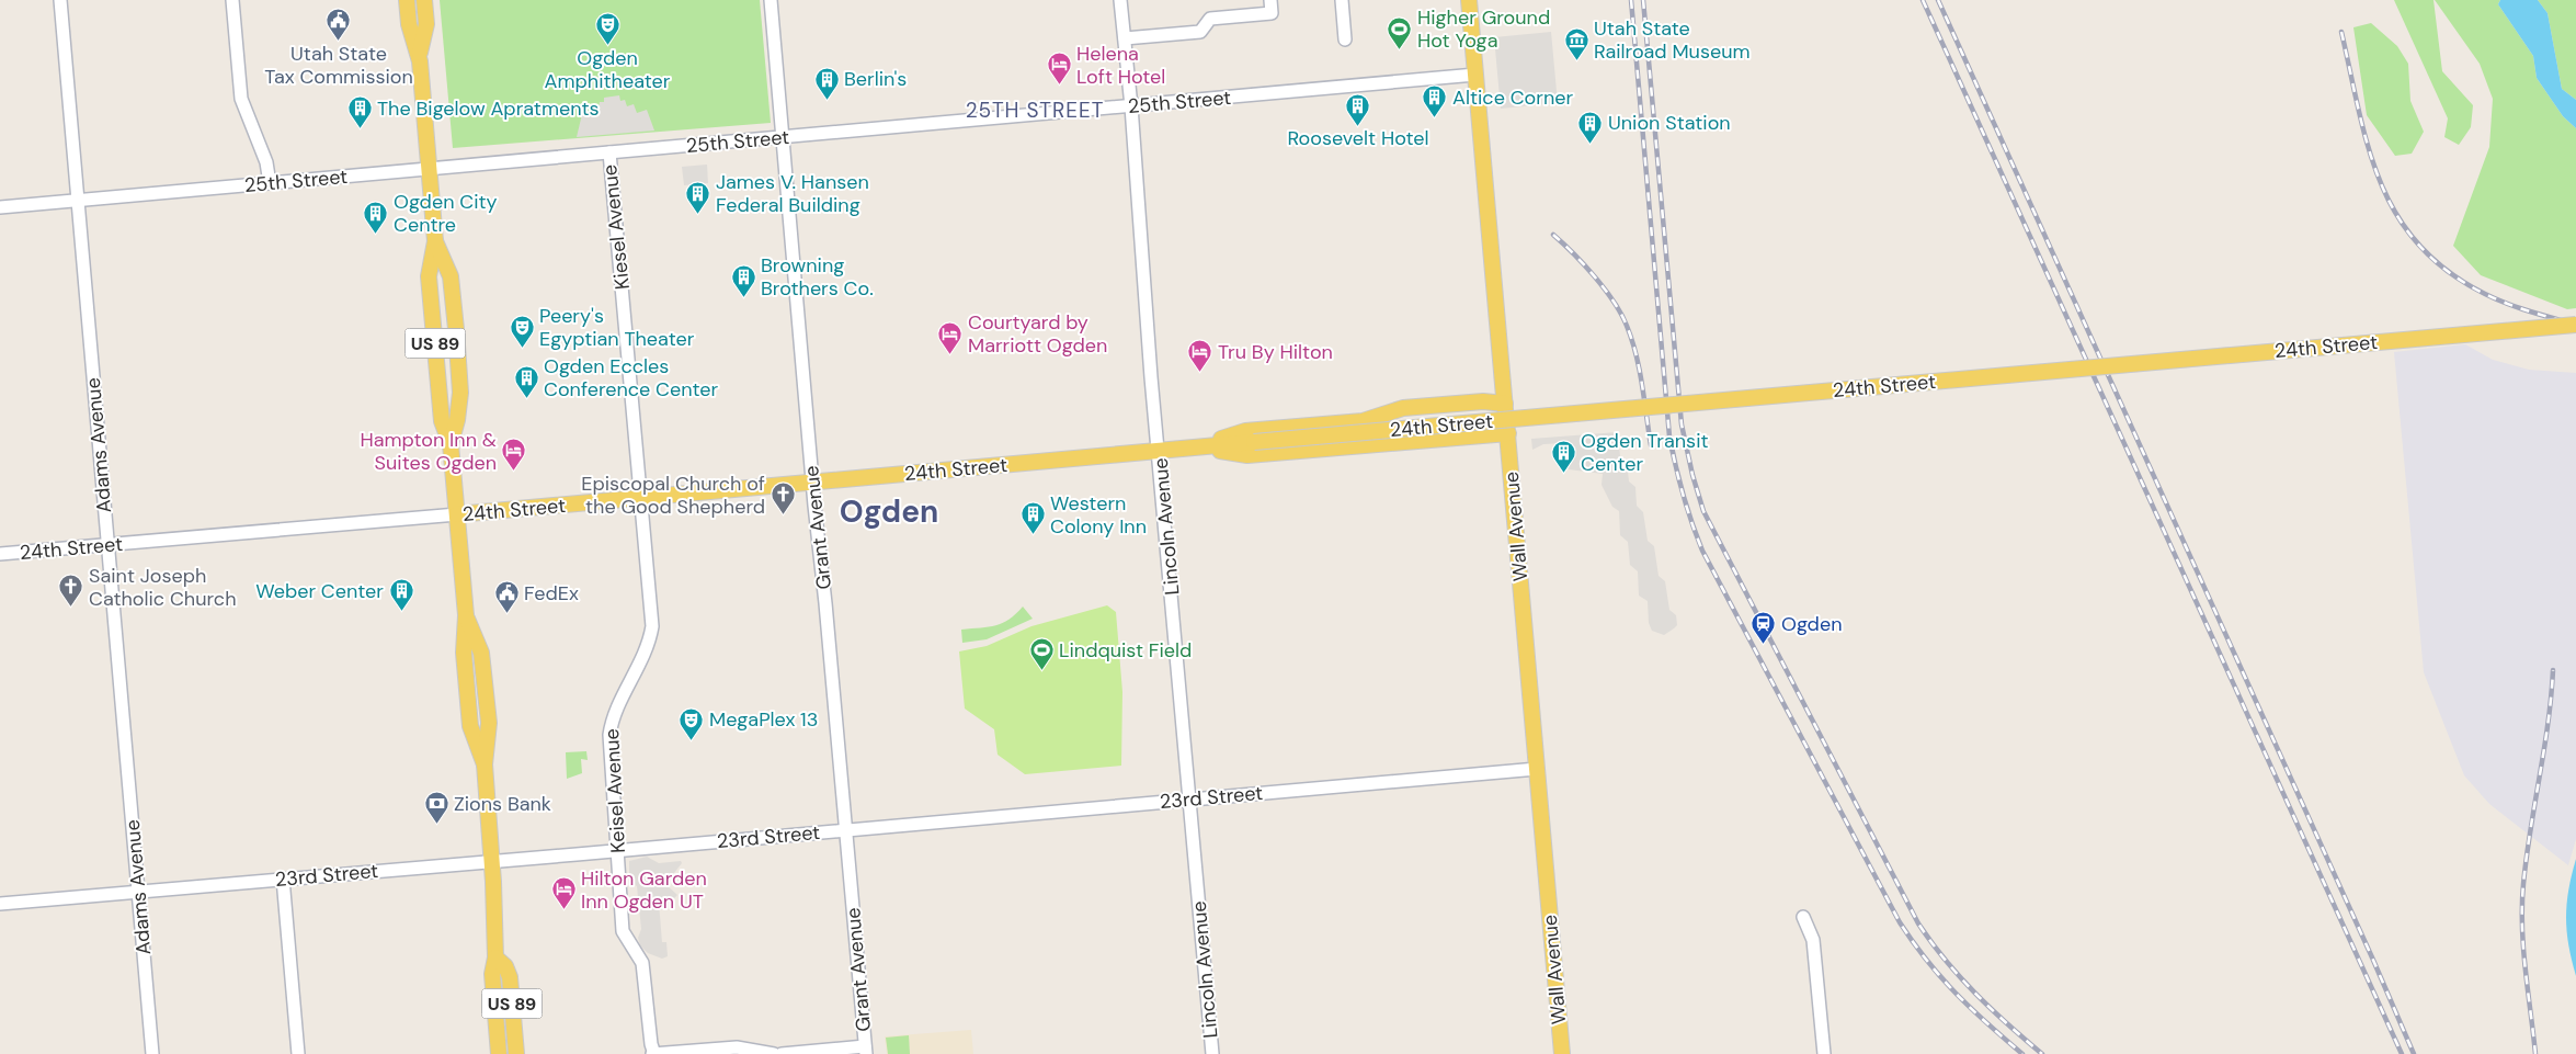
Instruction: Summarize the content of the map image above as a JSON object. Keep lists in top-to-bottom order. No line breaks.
{"streets":{"main road":["US 89","24th Street","Wall Avenue"],"street":["25th Street","Kiesel Avenue","Adams Avenue","Lincoln Avenue","Grant Avenue","Keisel Avenue","23rd Street"]},"crossings":[["25th Street","Kiesel Avenue"],["25th Street","US 89"],["25th Street","Adams Avenue"],["25th Street","Lincoln Avenue"],["25th Street","Wall Avenue"],["25th Street","Grant Avenue"],["Kiesel Avenue","24th Street"],["Kiesel Avenue","Keisel Avenue"],["US 89","24th Street"],["US 89","23rd Street"],["24th Street","Adams Avenue"],["24th Street","Lincoln Avenue"],["24th Street","Wall Avenue"],["24th Street","Grant Avenue"],["24th Street","Keisel Avenue"],["Adams Avenue","23rd Street"],["Lincoln Avenue","23rd Street"],["Wall Avenue","23rd Street"],["Grant Avenue","23rd Street"],["Keisel Avenue","23rd Street"]],"districts":["25TH STREET","Ogden"],"places":{"public building":["Utah State Tax Commission","FedEx"],"theatre":["Ogden Amphitheater","Peery's Egyptian Theater","MegaPlex 13"],"sports":["Higher Ground Hot Yoga","Lindquist Field"],"museum":["Utah State Railroad Museum"],"hotel":["Helena Loft Hotel","Courtyard by Marriott Ogden","Tru By Hilton","Hampton Inn & Suites Ogden","Hilton Garden Inn Ogden UT"],"building":["Berlin's","Altice Corner","Roosevelt Hotel","The Bigelow Apratments","Union Station","James V. Hansen Federal Building","Ogden City Centre","Browning Brothers Co.","Ogden Eccles Conference Center","Ogden Transit Center","Western Colony Inn","Weber Center"],"church":["Episcopal Church of the Good Shepherd","Saint Joseph Catholic Church"],"station":["Ogden"],"bank":["Zions Bank"]}}
